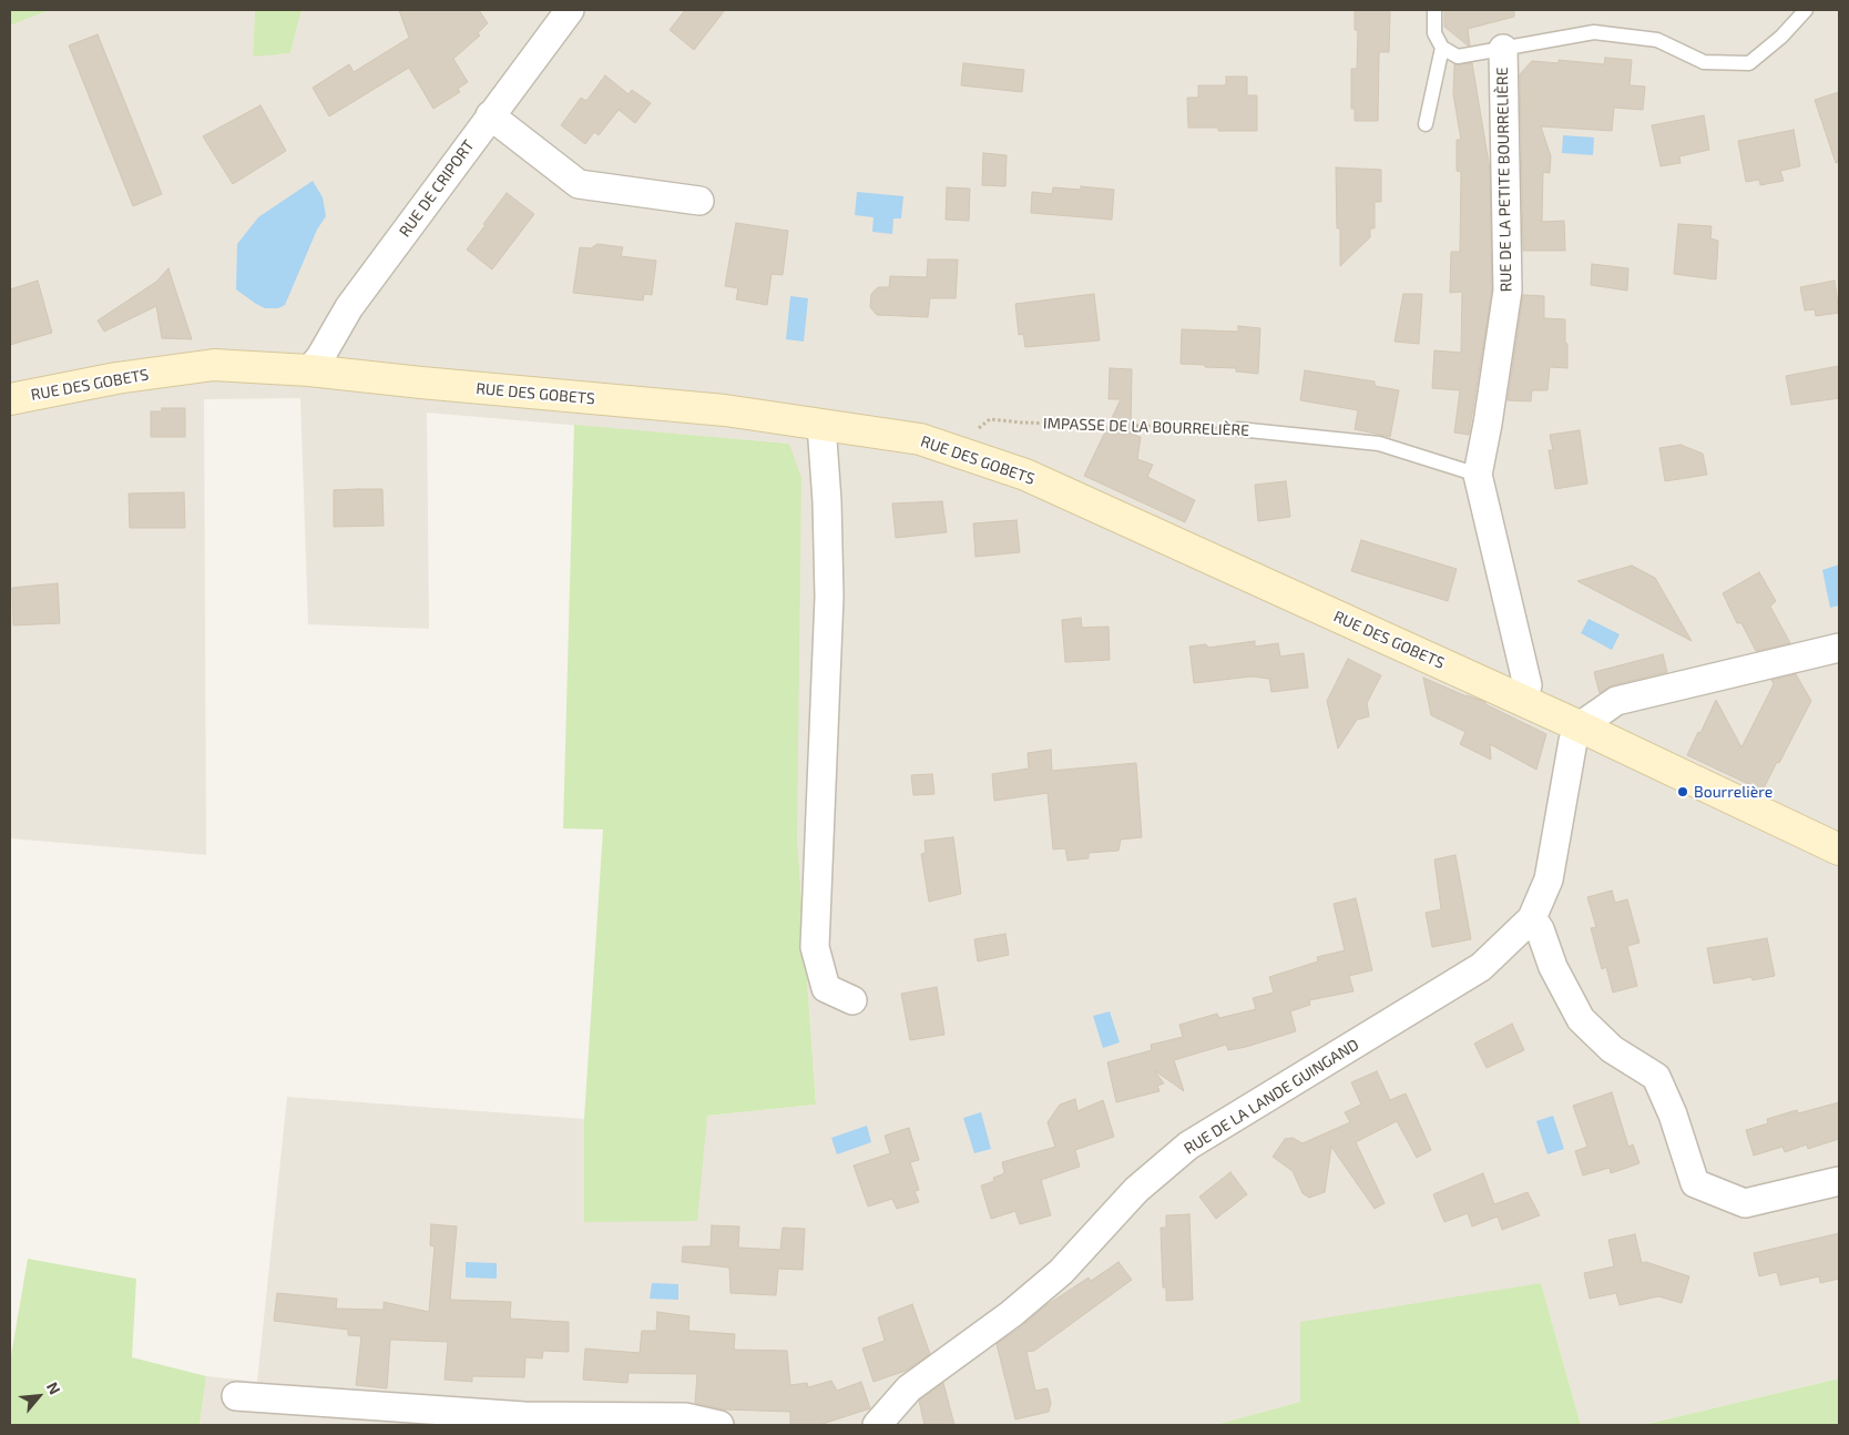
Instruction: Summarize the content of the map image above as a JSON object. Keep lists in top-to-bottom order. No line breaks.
{"streets":{"main road":["RUE DES GOBETS"],"street":["RUE DE LA PETITE BOURRELIÈRE","RUE DE CRIPORT","RUE DE LA LANDE GUINGAND"],"lane":["IMPASSE DE LA BOURRELIÈRE"]},"crossings":[["RUE DE LA PETITE BOURRELIÈRE","RUE DES GOBETS"],["RUE DE LA PETITE BOURRELIÈRE","IMPASSE DE LA BOURRELIÈRE"],["RUE DE CRIPORT","RUE DES GOBETS"],["RUE DES GOBETS","IMPASSE DE LA BOURRELIÈRE"],["RUE DES GOBETS","RUE DE LA LANDE GUINGAND"]],"places":["Bourrelière"],"north":"top right"}
